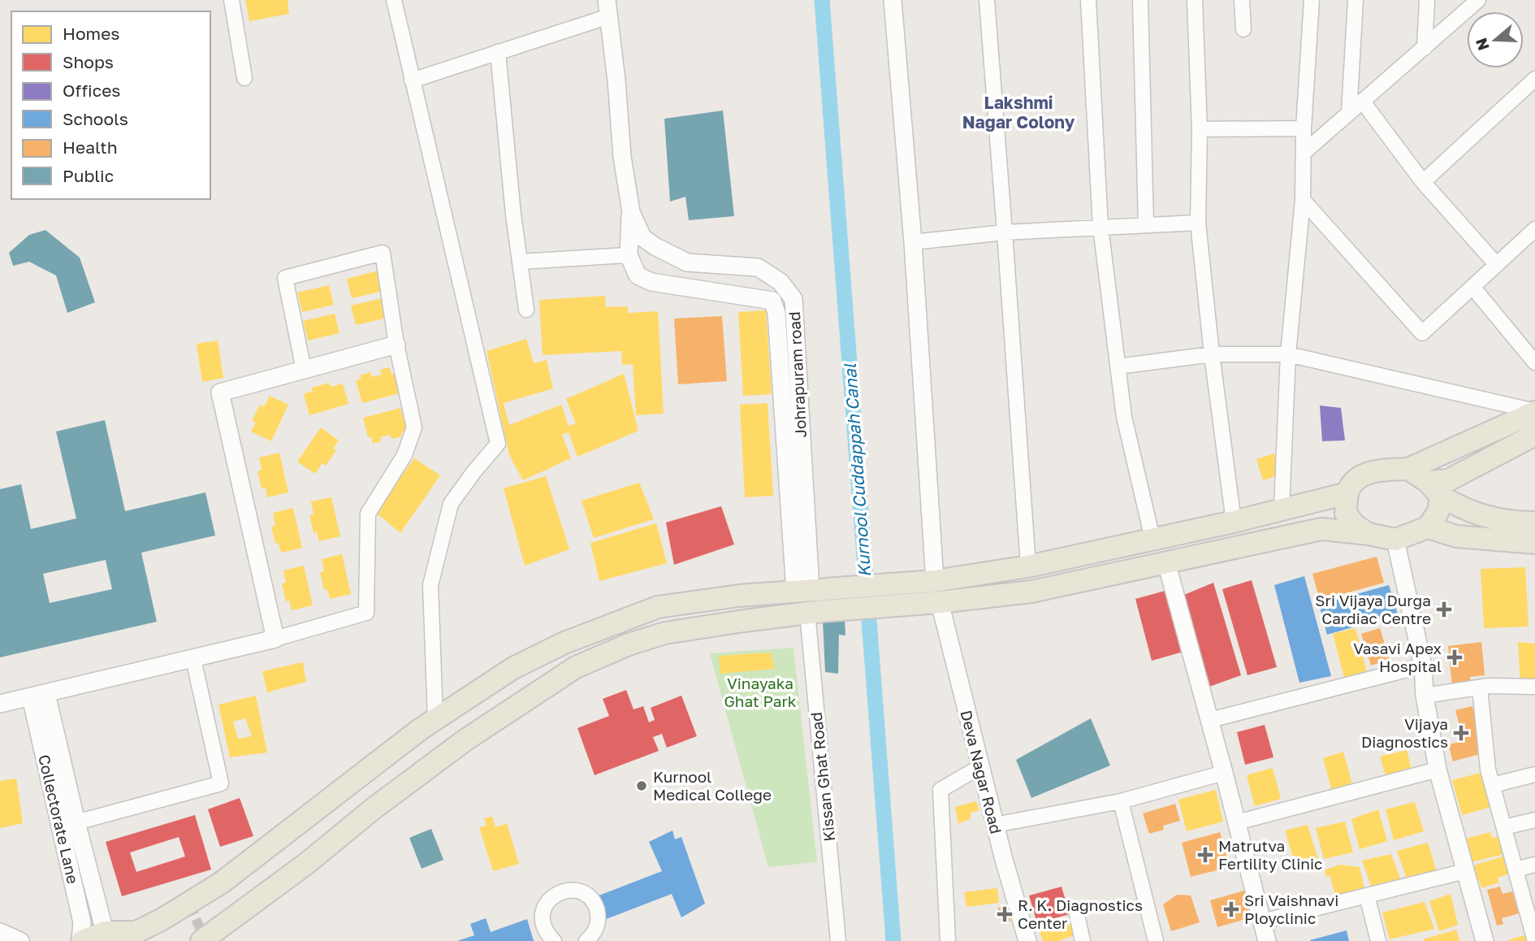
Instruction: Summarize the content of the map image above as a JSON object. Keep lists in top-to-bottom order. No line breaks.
{"streets":{"street":["Johrapuram road","Deva Nagar Road","Kissan Ghat Road","Collectorate Lane"]},"districts":["Lakshmi Nagar Colony"],"water":["Kurnool Cuddappah Canal"],"parks":["Vinayaka Ghat Park"],"places":{"health":["Sri Vijaya Durga Cardiac Centre","Vasavi Apex Hospital","Vijaya Diagnostics","Matrutva Fertility Clinic","Sri Vaishnavi Ployclinic","R. K. Diagnostics Center"],"other":["Kurnool Medical College"]},"legend":["Homes","Shops","Offices","Schools","Health","Public"],"north":"left"}
